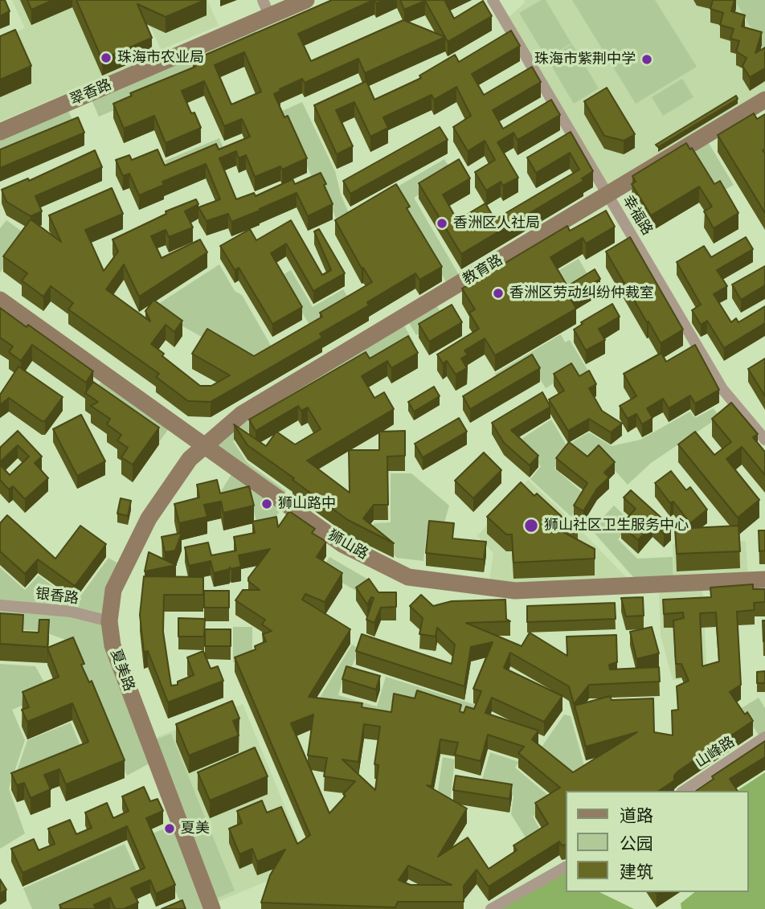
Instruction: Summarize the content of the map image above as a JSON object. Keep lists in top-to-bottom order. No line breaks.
{"streets":{"street":["翠香路","幸福路","教育路","狮山路","银香路","夏美路","山峰路"]},"crossings":[["幸福路","教育路"],["教育路","狮山路"],["教育路","夏美路"],["狮山路","夏美路"],["银香路","夏美路"]],"places":["珠海市农业局","珠海市紫荆中学","香洲区人社局","香洲区劳动纠纷仲裁室","狮山路中","狮山社区卫生服务中心","夏美"],"legend":["道路","公园","建筑"]}
